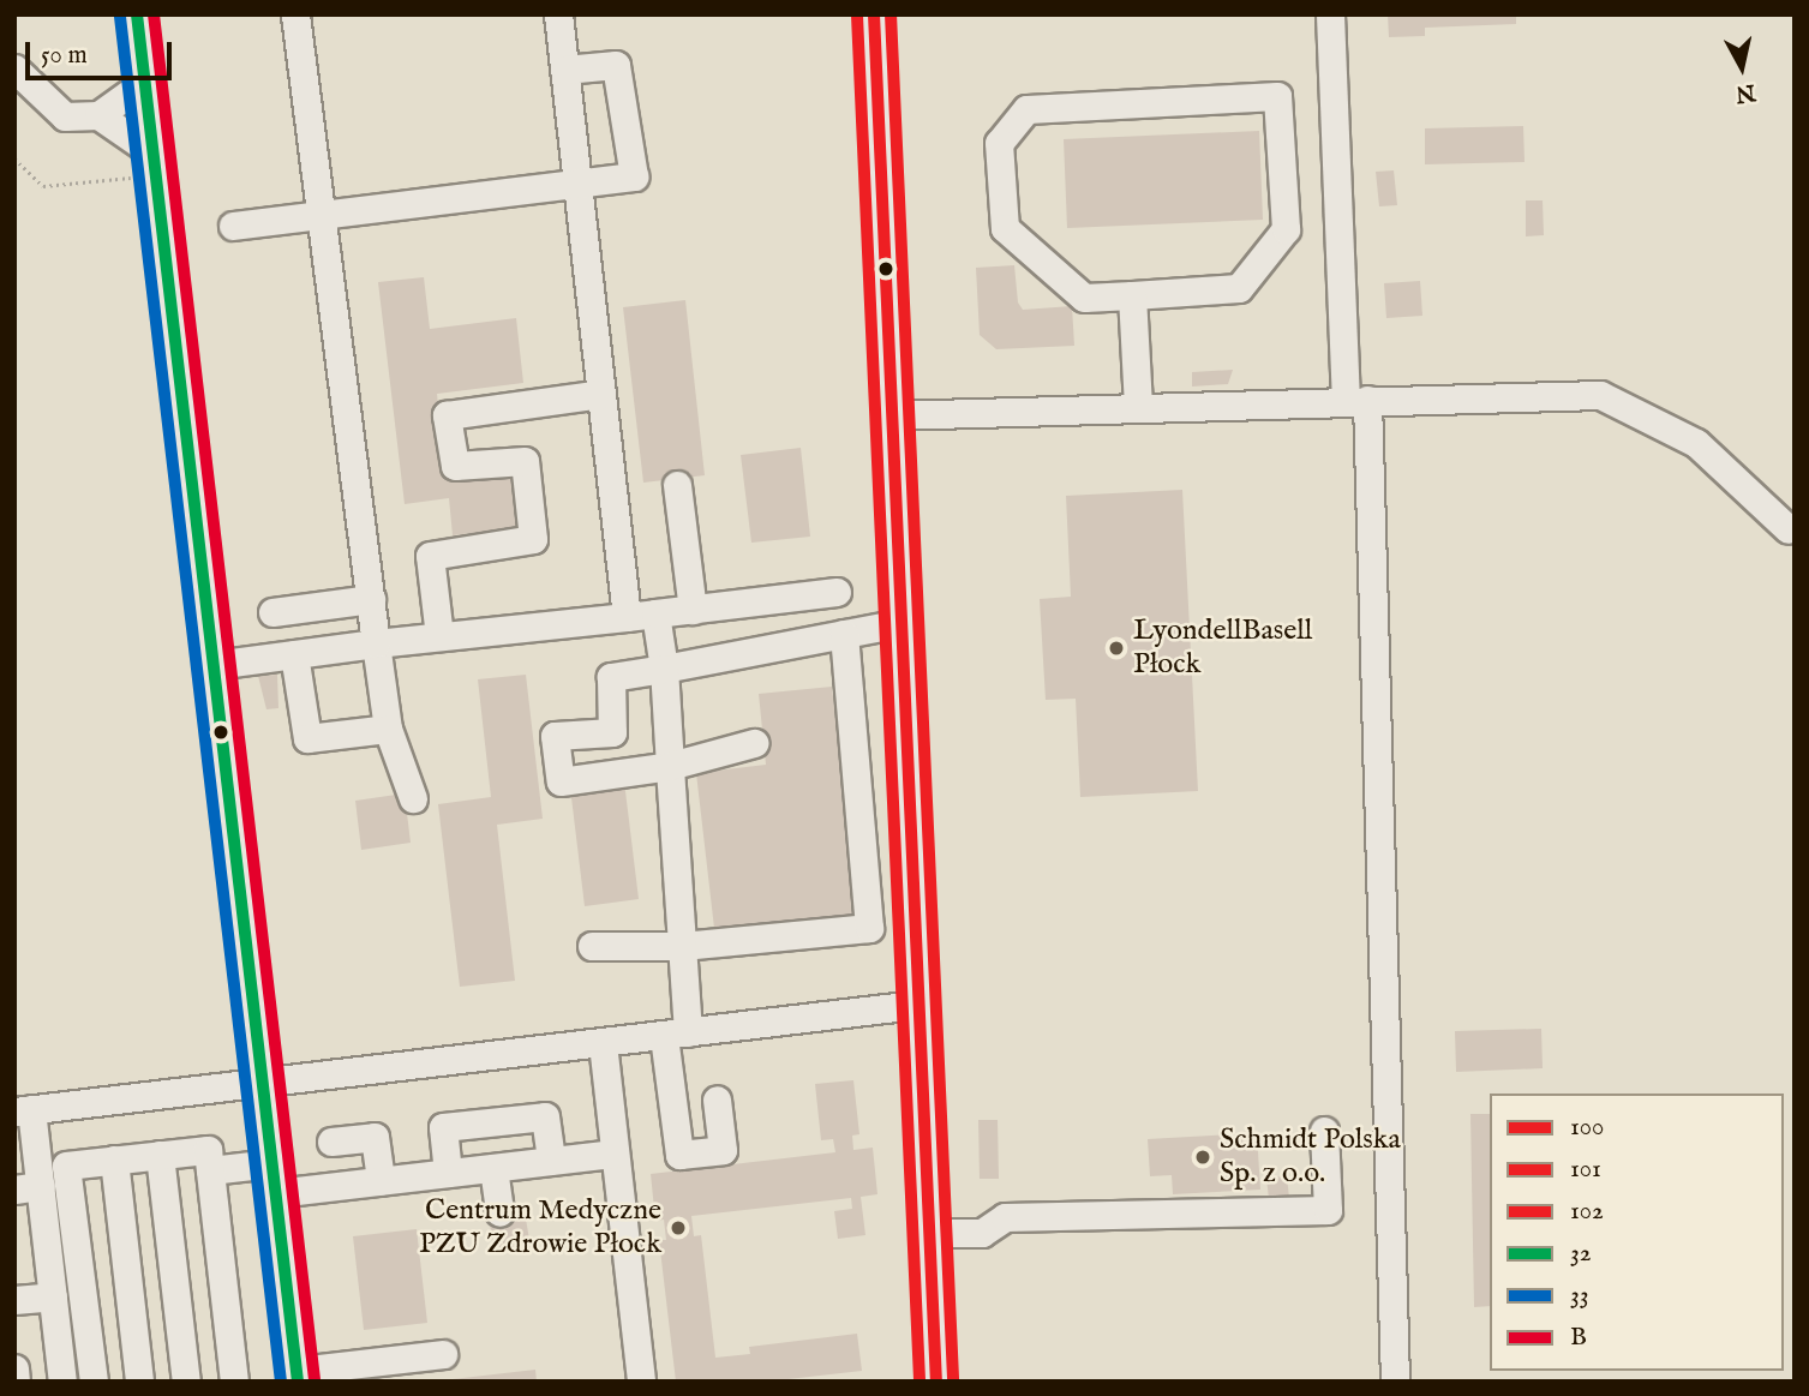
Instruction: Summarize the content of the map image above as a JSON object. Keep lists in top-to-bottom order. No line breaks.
{"places":["LyondellBasell Płock","Schmidt Polska Sp. z o.o.","Centrum Medyczne PZU Zdrowie Płock"],"lines":["transit line 100","transit line 102","transit line 32","transit line B","transit line 101","transit line 33"],"legend":["100","101","102","32","33","B"],"scale_bar":"50 m","north":"bottom"}
